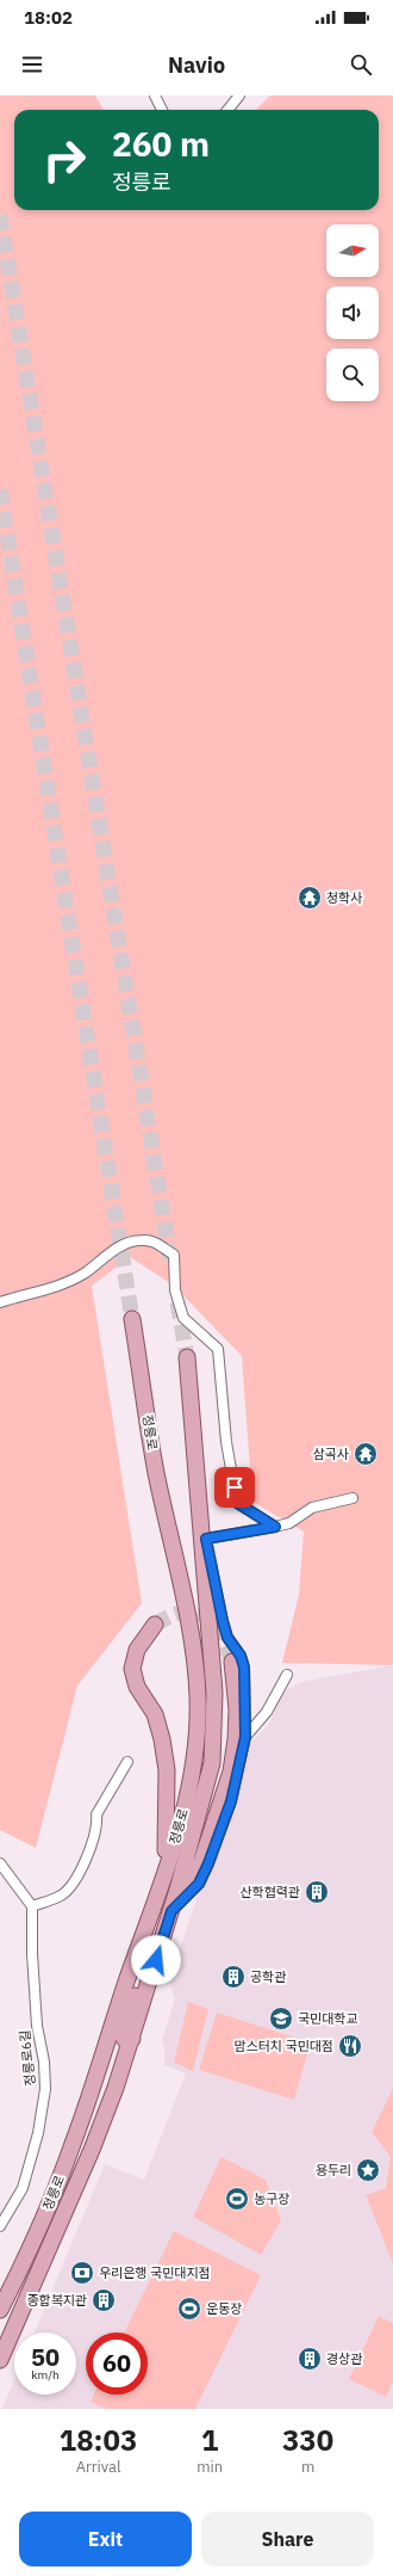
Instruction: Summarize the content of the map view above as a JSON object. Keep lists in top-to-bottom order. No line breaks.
{"streets":{"main road":["정릉로"],"street":["정릉로6길"]},"places":{"temple":["청학사","삼곡사"],"building":["산학협력관","공학관","종합복지관","경상관"],"school or university":["국민대학교"],"restaurant":["맘스터치 국민대점"],"place":["용두리"],"sports":["농구장","운동장"],"bank":["우리은행 국민대지점"]},"north":"right","page":{"status":"18:02","header":"Navio","turn":["260 m","정릉로"],"speed":"50 km/h","limit":"60","eta":["18:03","Arrival","1","min","330","m"],"buttons":["Exit","Share"]}}
